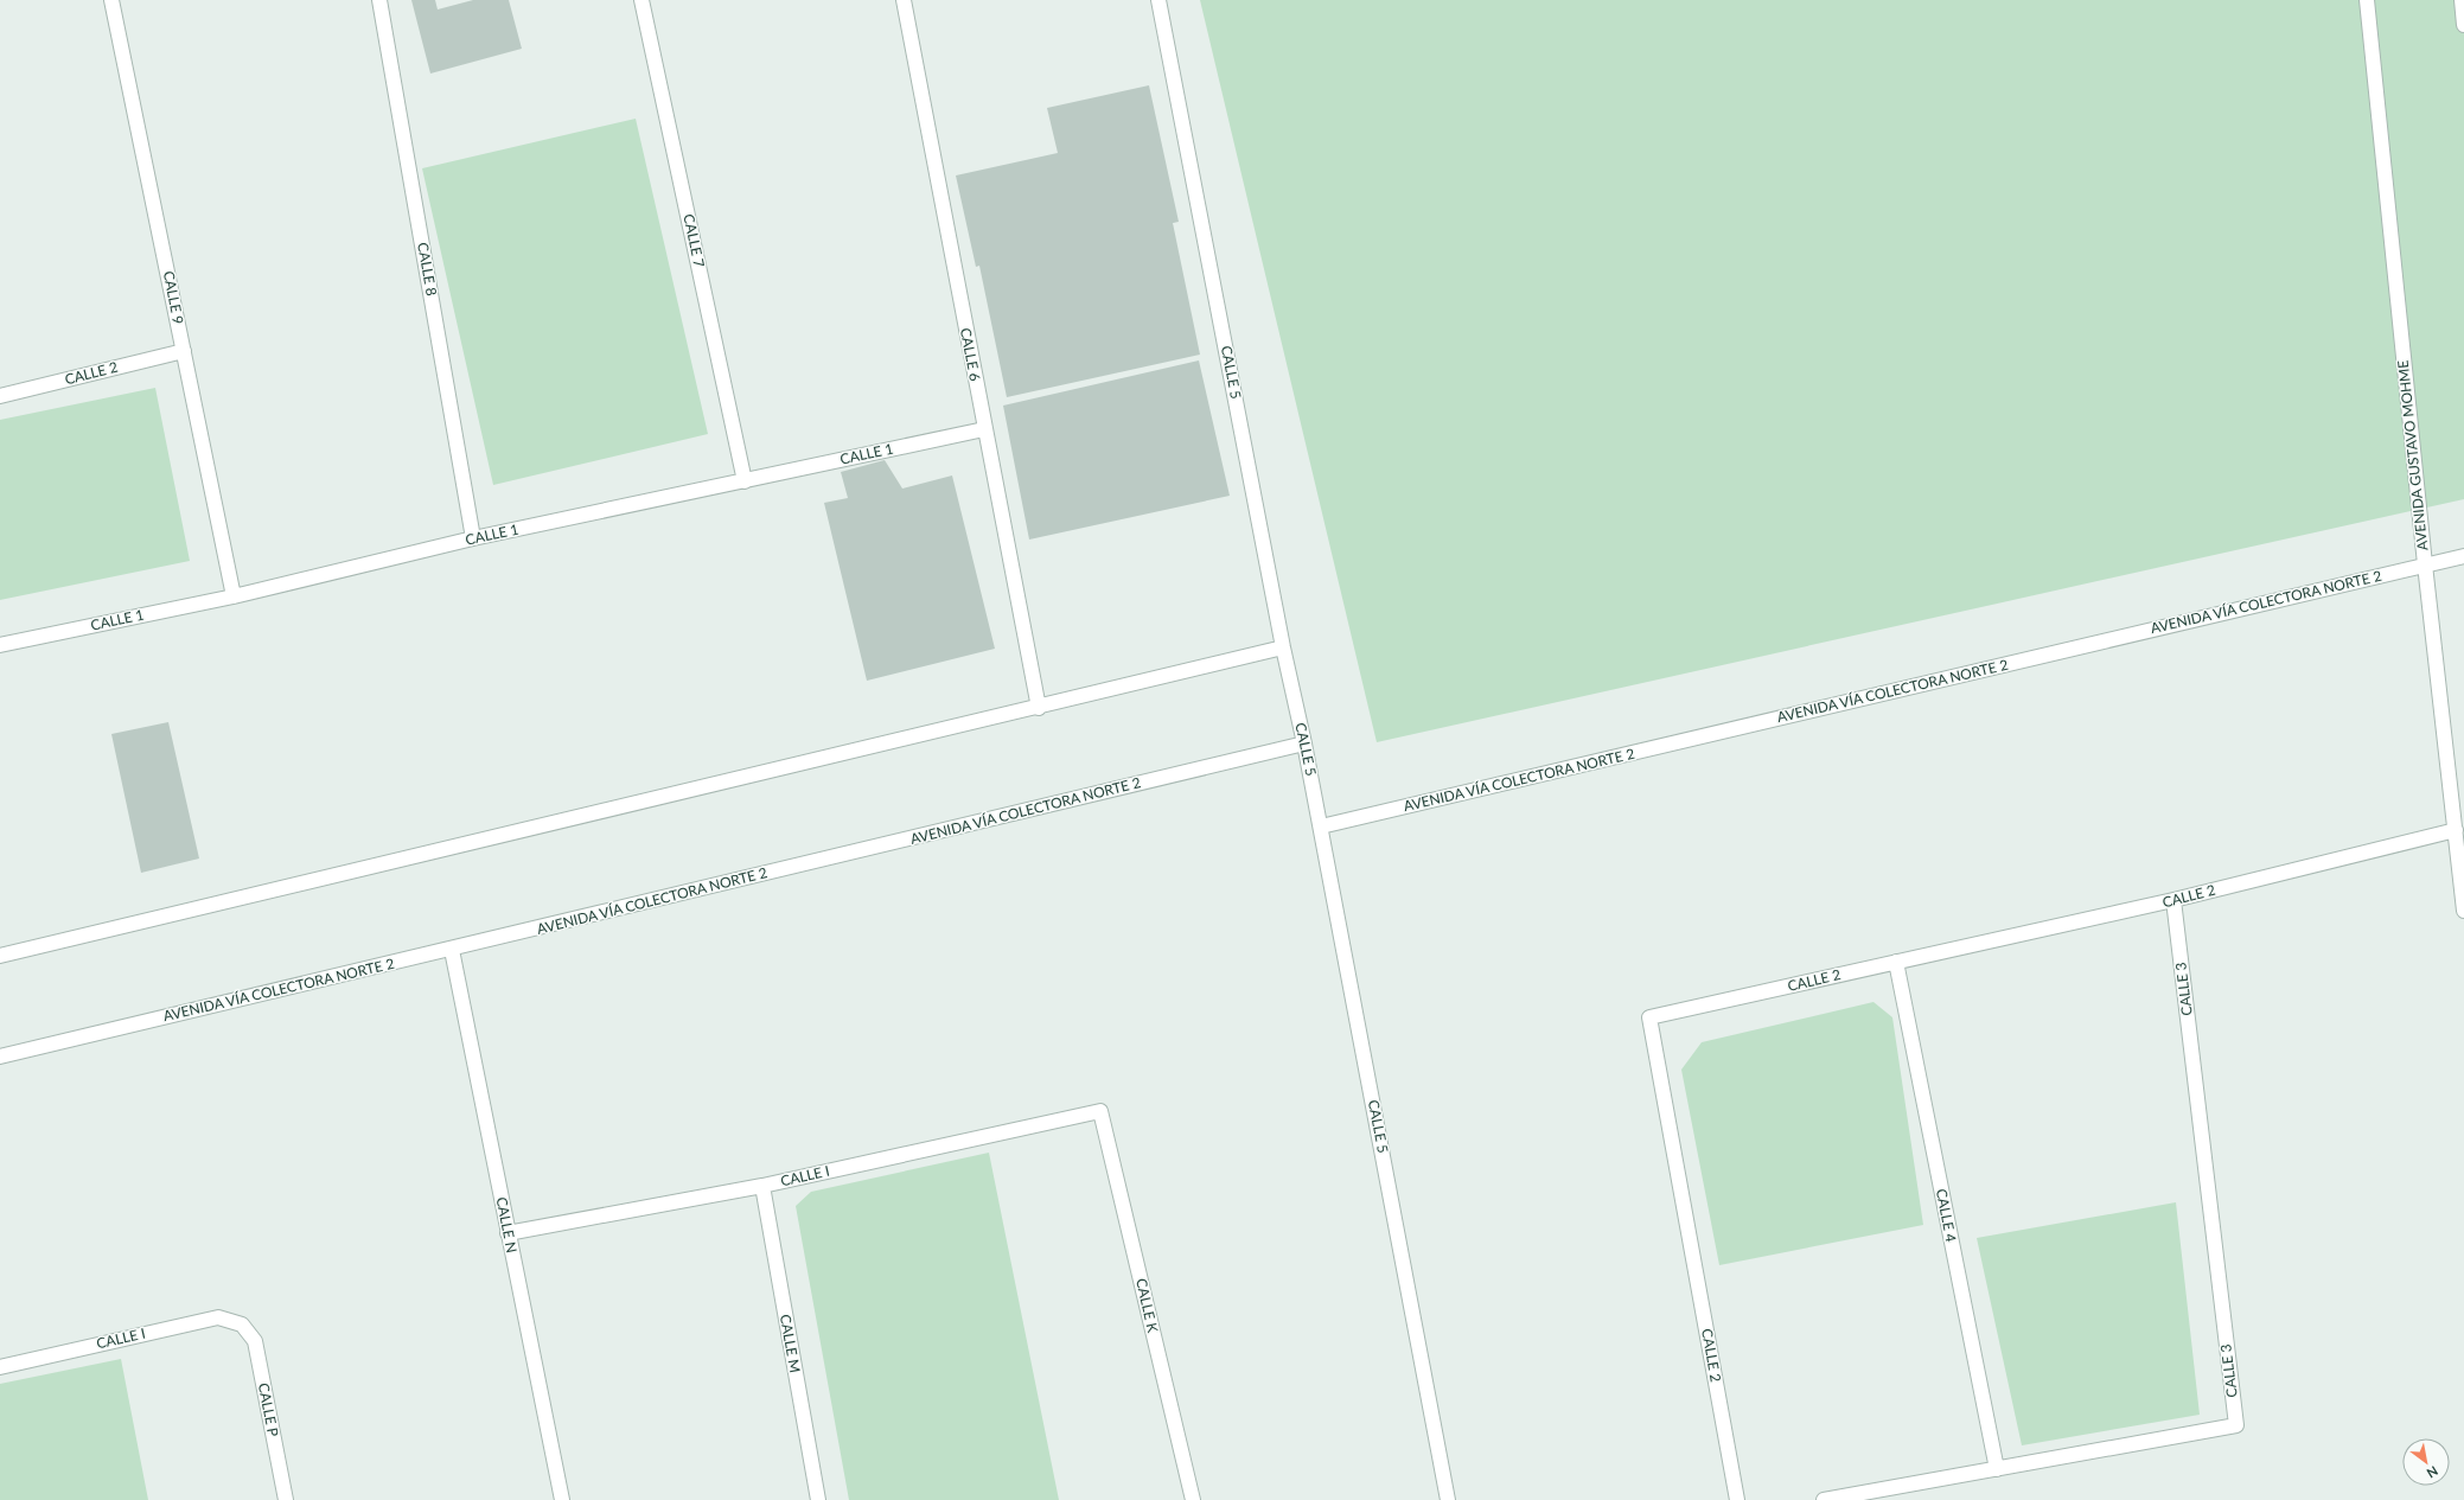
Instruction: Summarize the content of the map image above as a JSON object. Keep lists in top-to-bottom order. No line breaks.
{"streets":{"street":["CALLE 7","CALLE 8","CALLE 9","CALLE 6","CALLE 5","CALLE 2","CALLE 1","AVENIDA GUSTAVO MOHME","AVENIDA VÍA COLECTORA NORTE 2","CALLE 3","CALLE I","CALLE 4","CALLE N","CALLE K","CALLE M","CALLE P"]},"crossings":[["CALLE 7","CALLE 1"],["CALLE 8","CALLE 1"],["CALLE 9","CALLE 2"],["CALLE 9","CALLE 1"],["CALLE 6","CALLE 1"],["CALLE 5","AVENIDA VÍA COLECTORA NORTE 2"],["CALLE 2","AVENIDA GUSTAVO MOHME"],["CALLE 2","CALLE 3"],["CALLE 2","CALLE 4"],["AVENIDA GUSTAVO MOHME","AVENIDA VÍA COLECTORA NORTE 2"],["AVENIDA VÍA COLECTORA NORTE 2","CALLE N"],["CALLE 3","CALLE 4"],["CALLE I","CALLE N"],["CALLE I","CALLE K"],["CALLE I","CALLE M"],["CALLE I","CALLE P"]],"north":"bottom right"}
